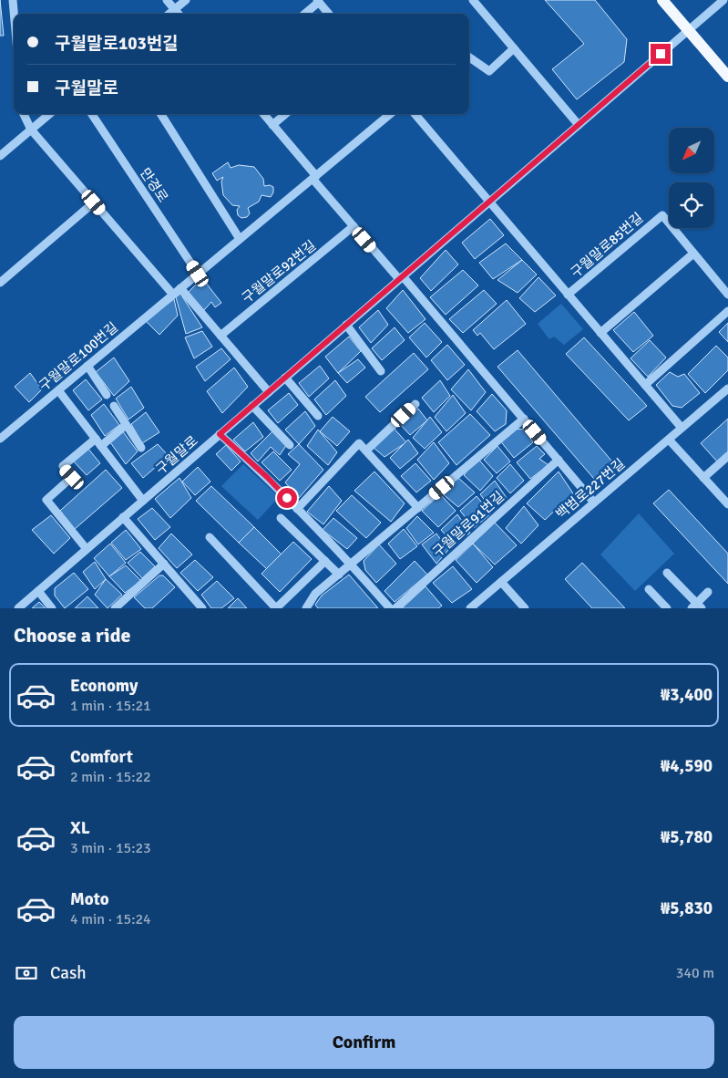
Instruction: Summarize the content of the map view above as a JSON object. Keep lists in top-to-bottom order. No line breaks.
{"streets":{"street":["만경로","구월말로85번길","구월말로92번길","구월말로100번길","구월말로","백범로227번길","구월말로91번길"]},"crossings":[["구월말로85번길","구월말로"],["구월말로85번길","백범로227번길"]],"north":"bottom left","page":{"banner":["구월말로103번길","구월말로"],"heading":"Choose a ride","list":[{"name":"Economy","note":"1 min · 15:21","value":"₩3,400"},{"name":"Comfort","note":"2 min · 15:22","value":"₩4,590"},{"name":"XL","note":"3 min · 15:23","value":"₩5,780"},{"name":"Moto","note":"4 min · 15:24","value":"₩5,830"}],"pay":["Cash","340 m"],"buttons":"Confirm"}}
